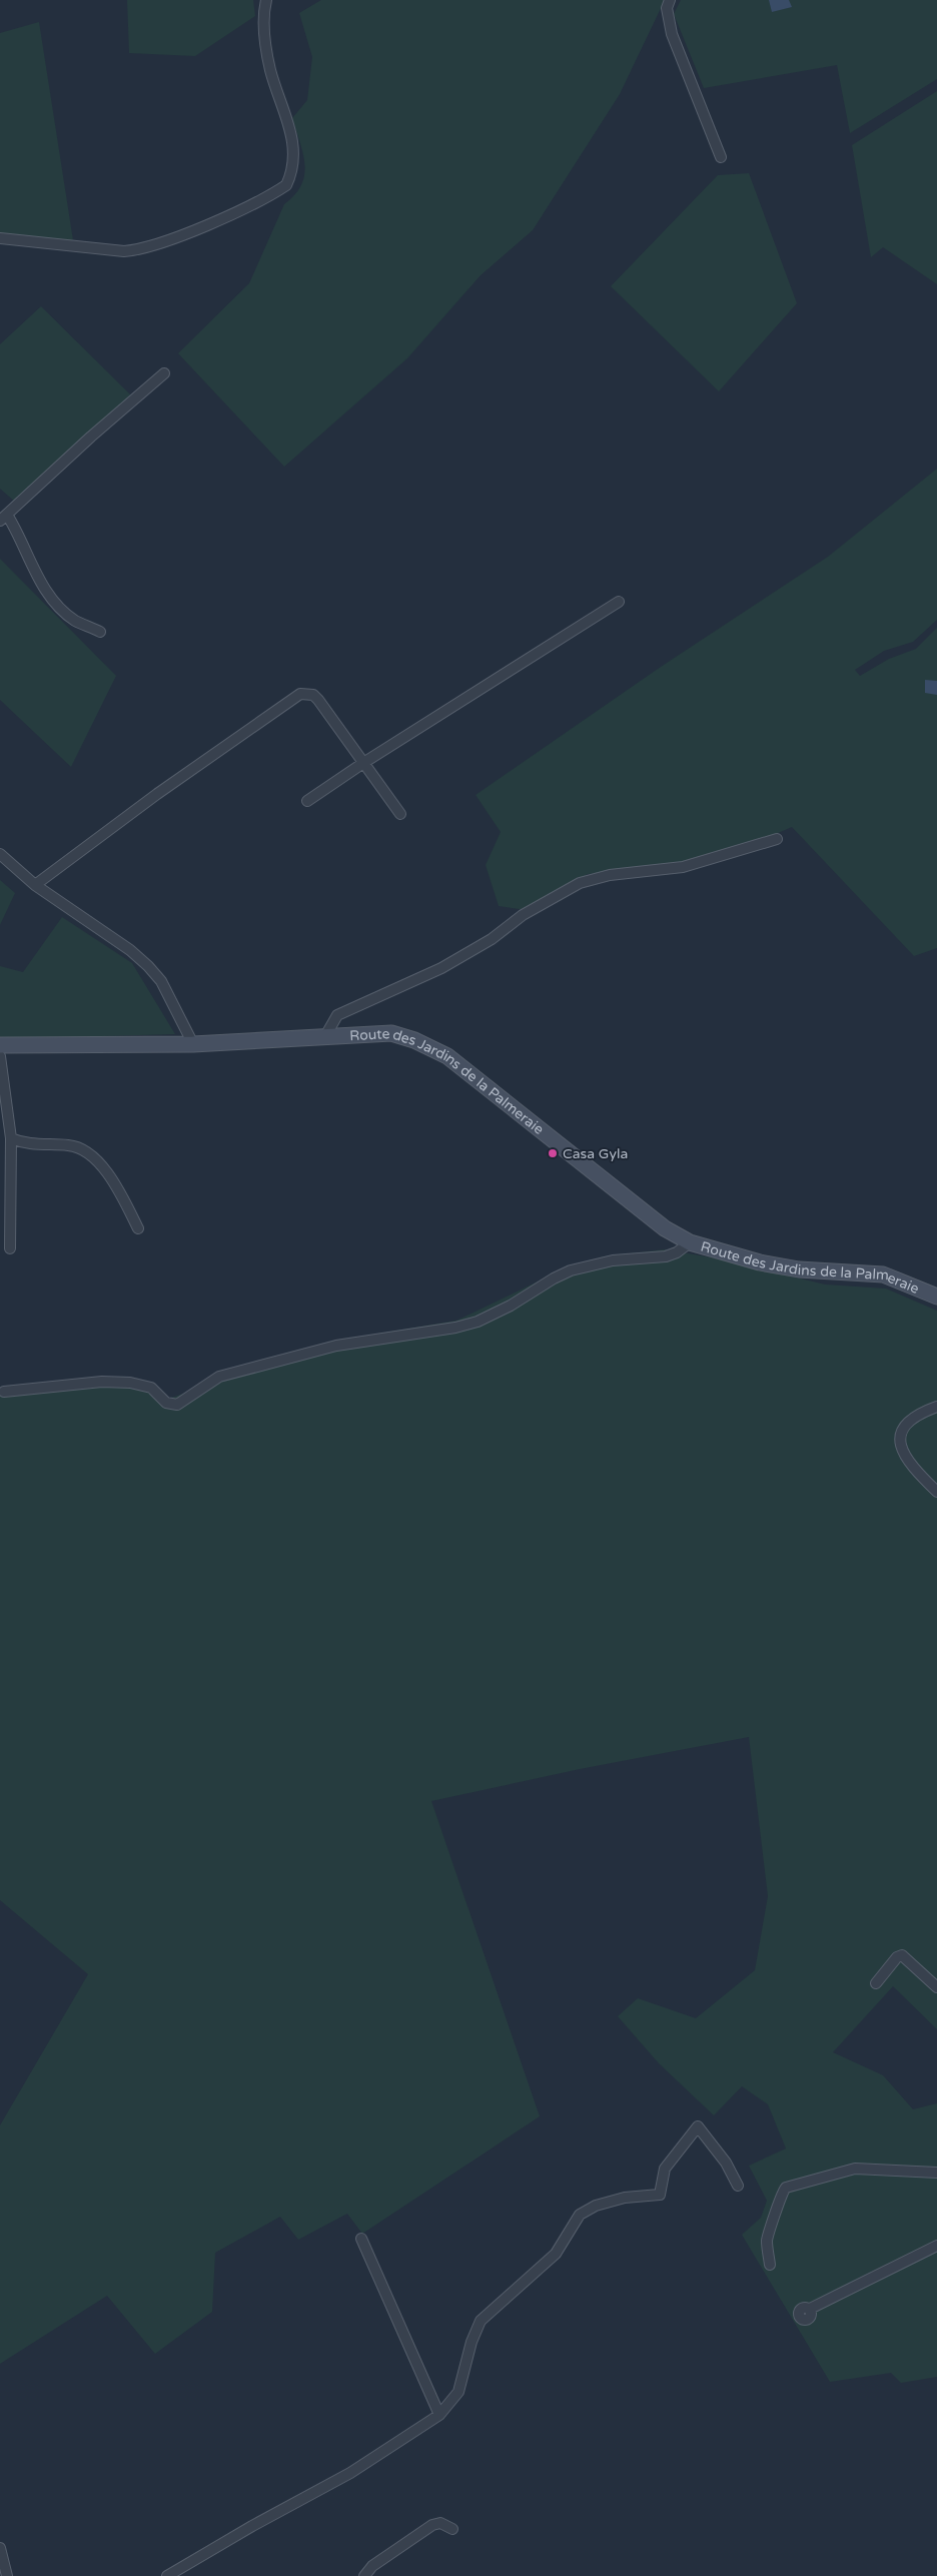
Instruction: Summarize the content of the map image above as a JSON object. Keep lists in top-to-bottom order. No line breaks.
{"streets":{"street":["Route des Jardins de la Palmeraie"]},"places":["Casa Gyla"]}
